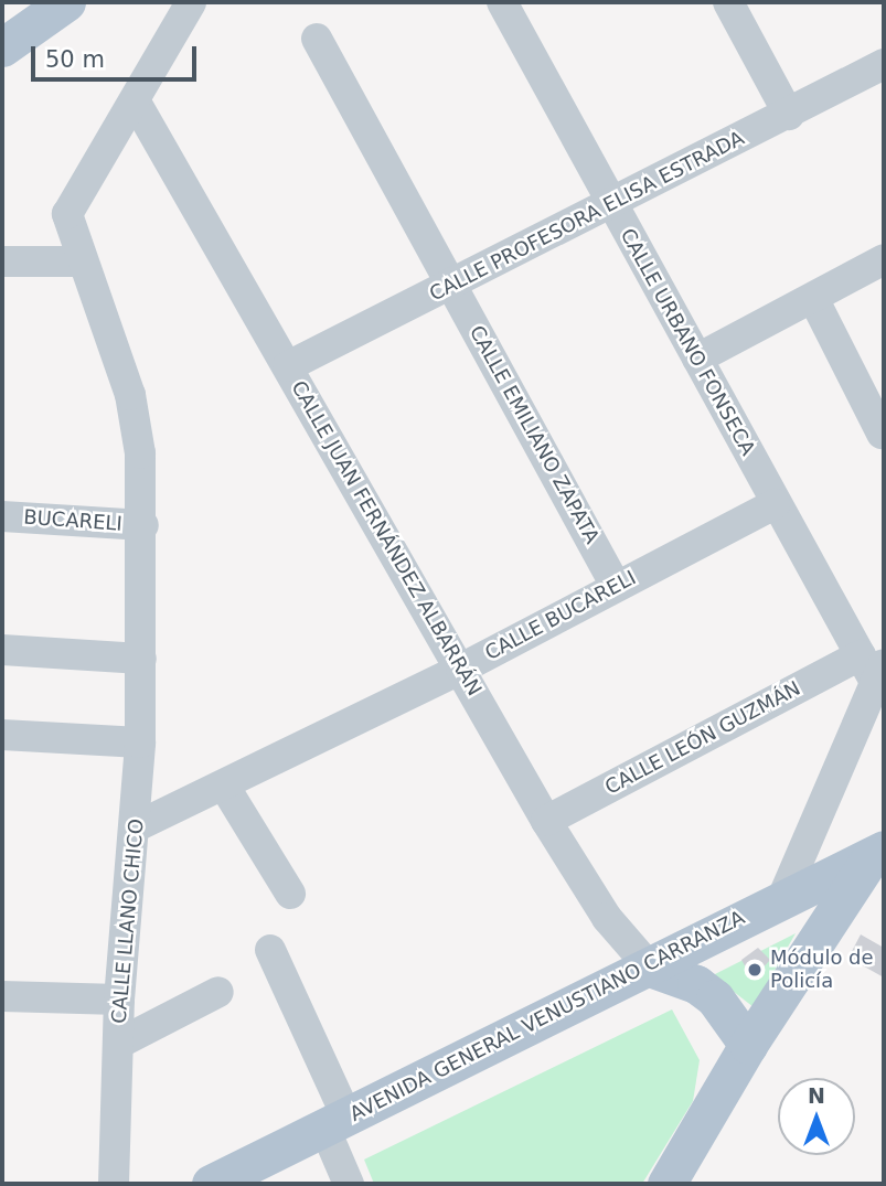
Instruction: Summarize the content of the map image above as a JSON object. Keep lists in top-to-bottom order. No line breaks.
{"streets":{"main road":["AVENIDA GENERAL VENUSTIANO CARRANZA"],"street":["CALLE PROFESORA ELISA ESTRADA","CALLE URBANO FONSECA","CALLE EMILIANO ZAPATA","BUCARELI","CALLE JUAN FERNÁNDEZ ALBARRÁN","CALLE BUCARELI","CALLE LEÓN GUZMÁN","CALLE LLANO CHICO"]},"crossings":[["CALLE PROFESORA ELISA ESTRADA","CALLE URBANO FONSECA"],["CALLE PROFESORA ELISA ESTRADA","CALLE EMILIANO ZAPATA"],["CALLE PROFESORA ELISA ESTRADA","CALLE JUAN FERNÁNDEZ ALBARRÁN"],["CALLE URBANO FONSECA","CALLE BUCARELI"],["CALLE URBANO FONSECA","CALLE LEÓN GUZMÁN"],["CALLE EMILIANO ZAPATA","CALLE BUCARELI"],["BUCARELI","CALLE LLANO CHICO"],["CALLE JUAN FERNÁNDEZ ALBARRÁN","CALLE BUCARELI"],["CALLE JUAN FERNÁNDEZ ALBARRÁN","CALLE LEÓN GUZMÁN"],["CALLE JUAN FERNÁNDEZ ALBARRÁN","CALLE LLANO CHICO"],["CALLE JUAN FERNÁNDEZ ALBARRÁN","AVENIDA GENERAL VENUSTIANO CARRANZA"],["CALLE BUCARELI","CALLE LLANO CHICO"]],"places":["Módulo de Policía"],"scale_bar":"50 m","north":"top"}
